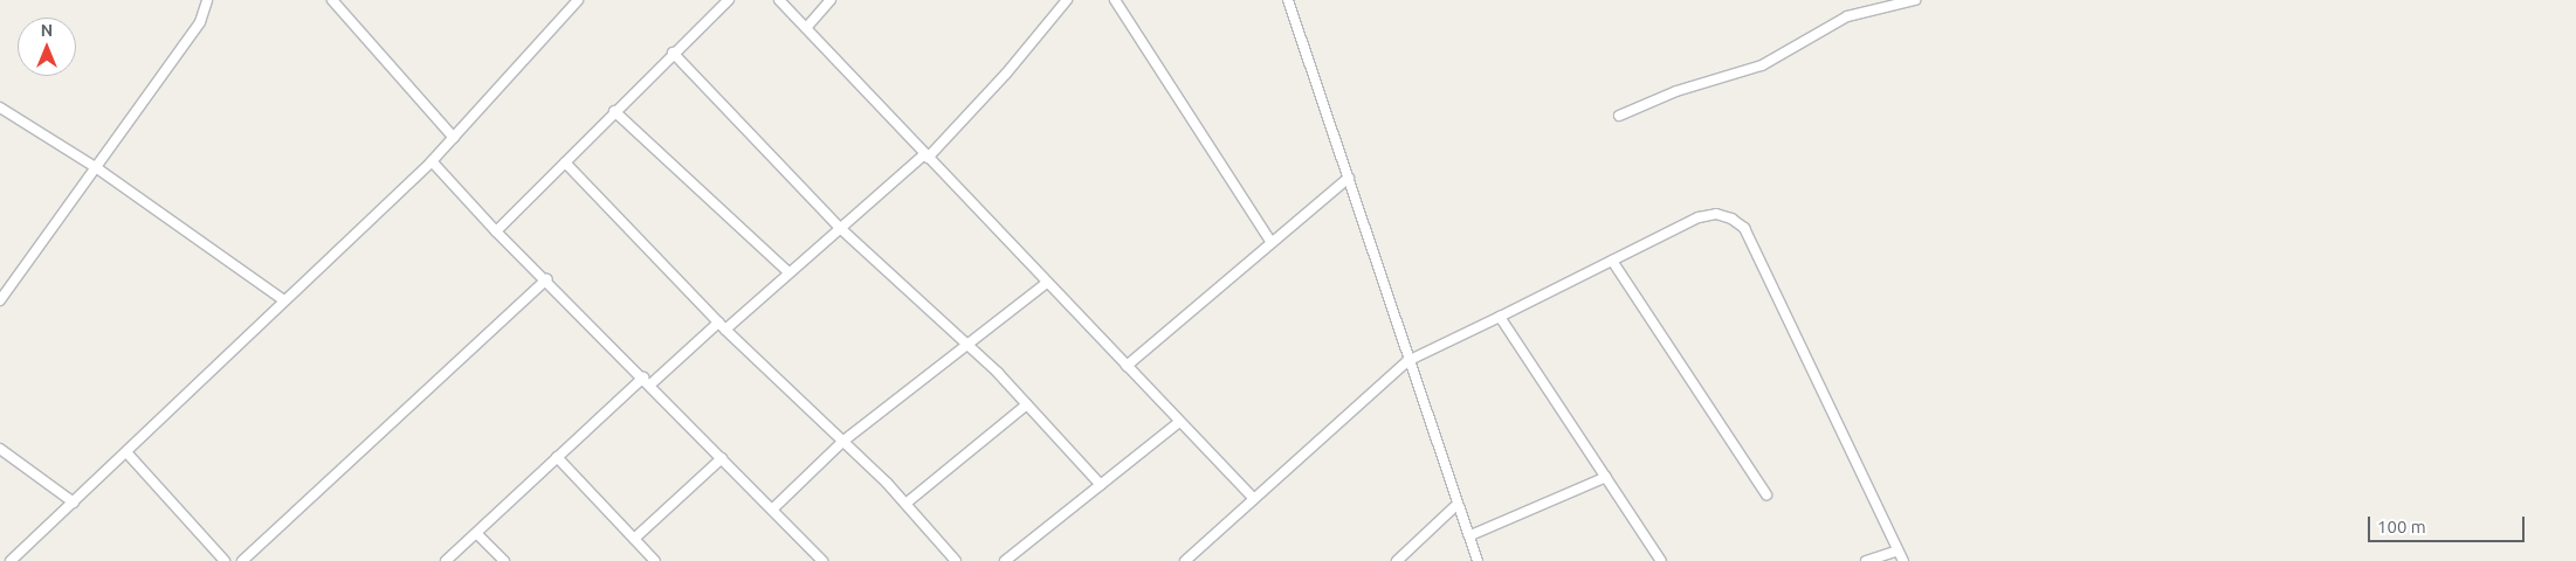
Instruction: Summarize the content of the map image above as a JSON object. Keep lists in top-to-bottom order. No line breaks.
{"scale_bar":"100 m","north":"top"}
